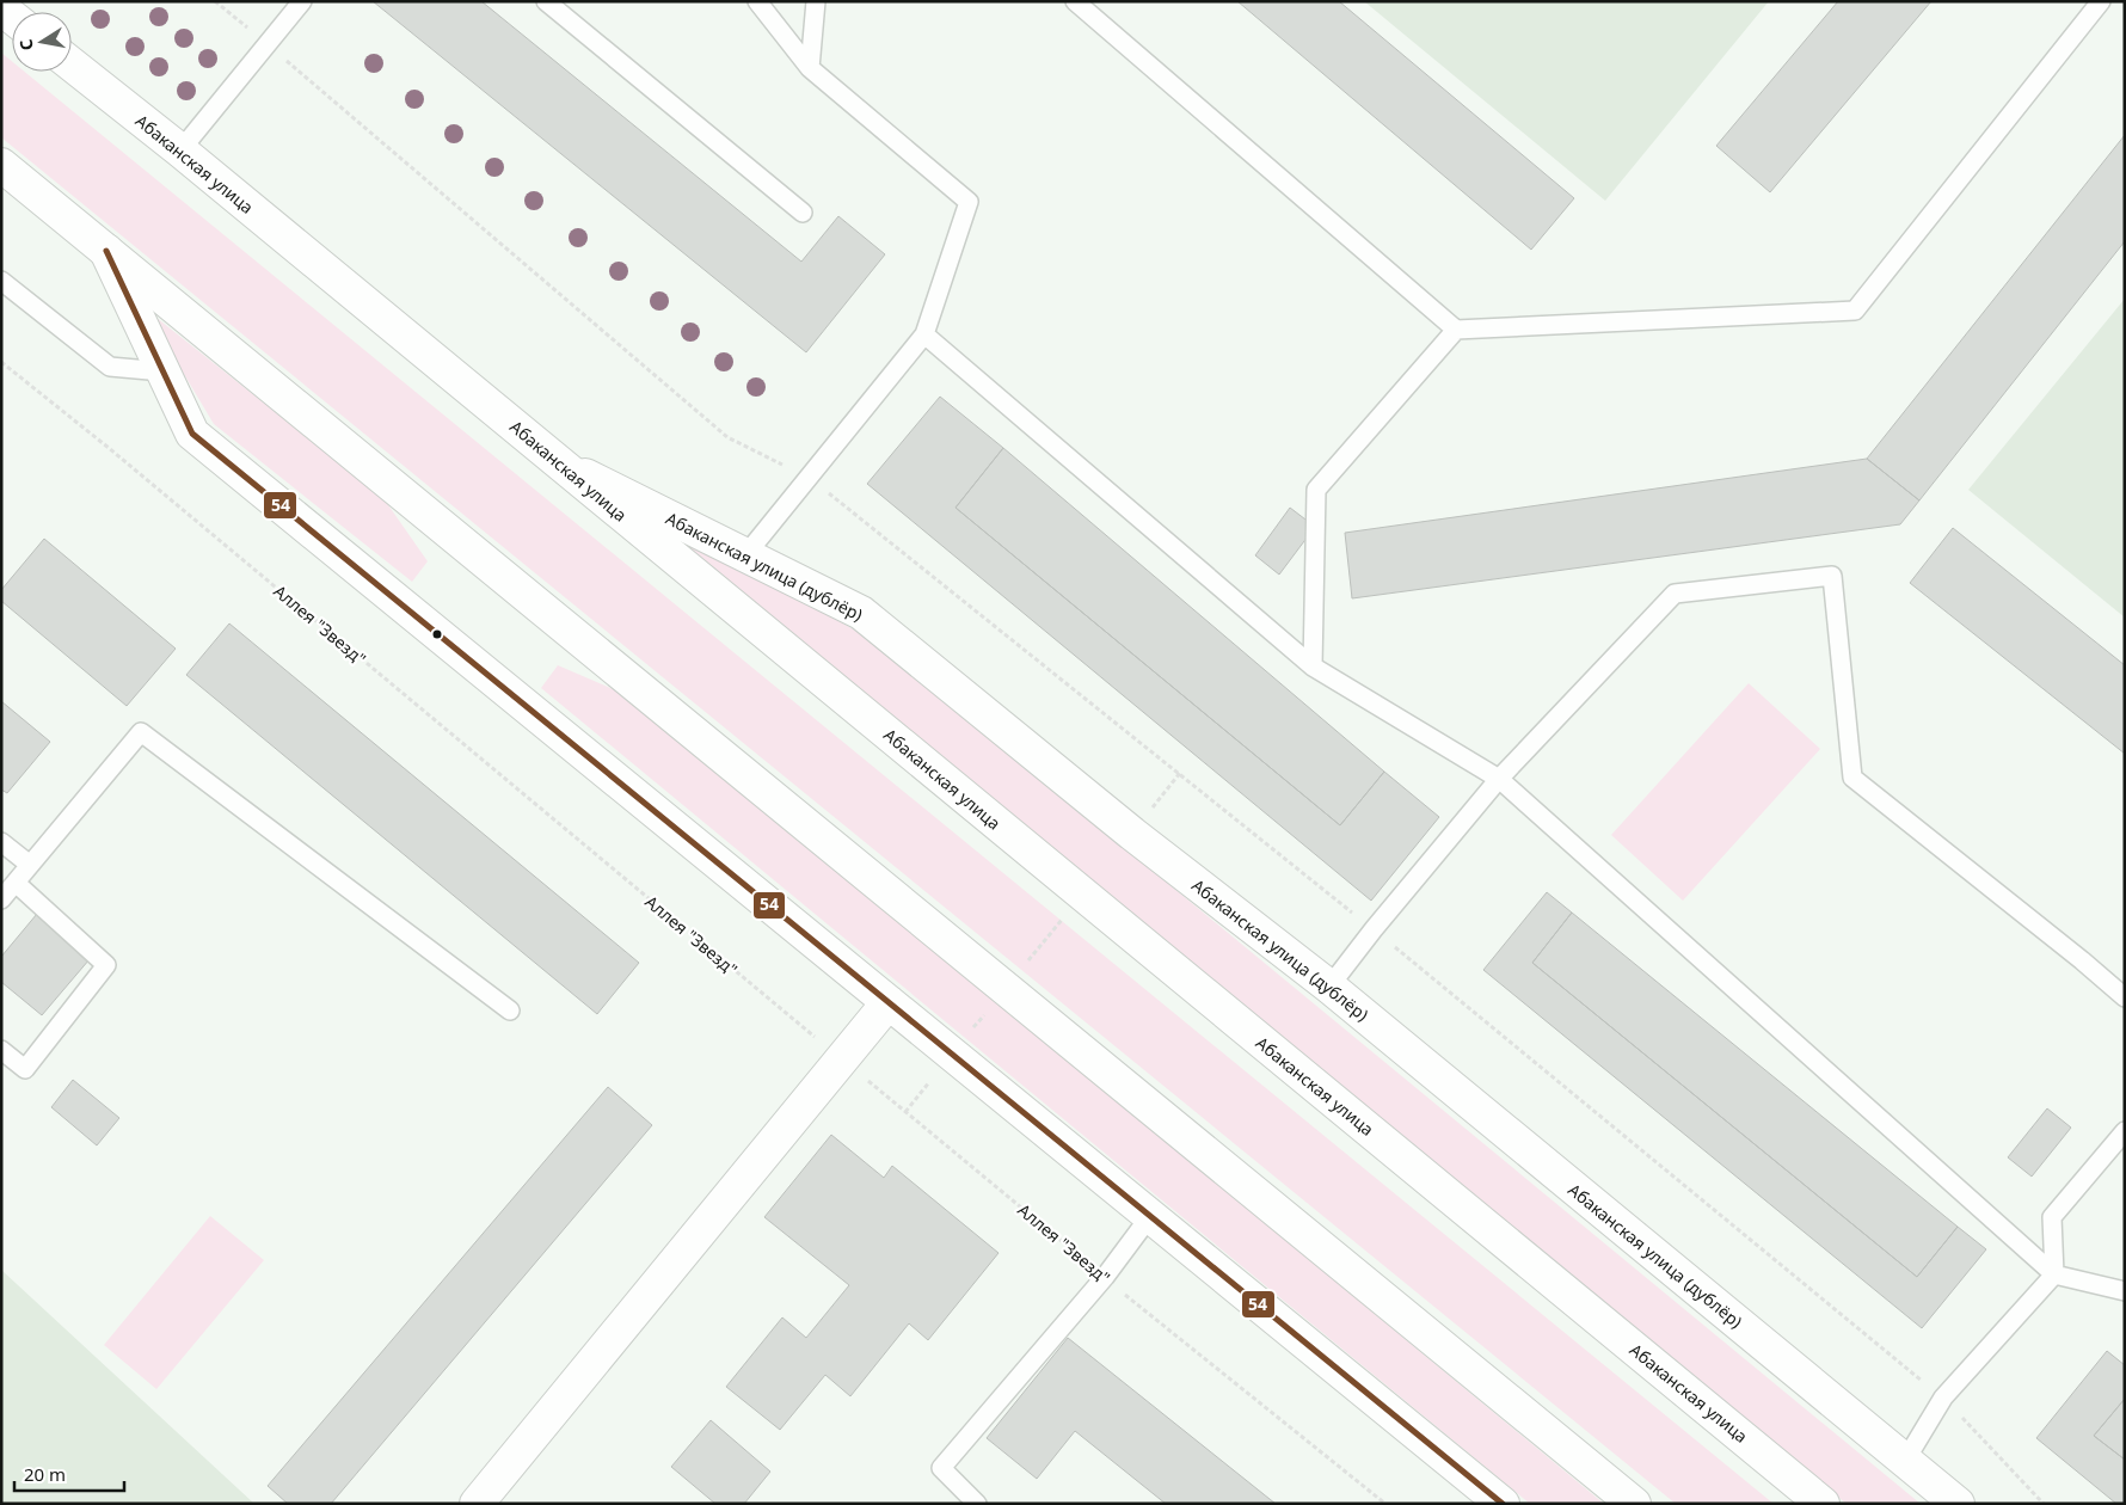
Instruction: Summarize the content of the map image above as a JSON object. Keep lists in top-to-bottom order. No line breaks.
{"streets":{"main road":["Абаканская улица","Абаканская улица (дублёр)"],"path":["Аллея \"Звезд\""]},"crossings":[["Абаканская улица","Абаканская улица (дублёр)"]],"lines":["transit line 54"],"scale_bar":"20 m","north":"left"}
